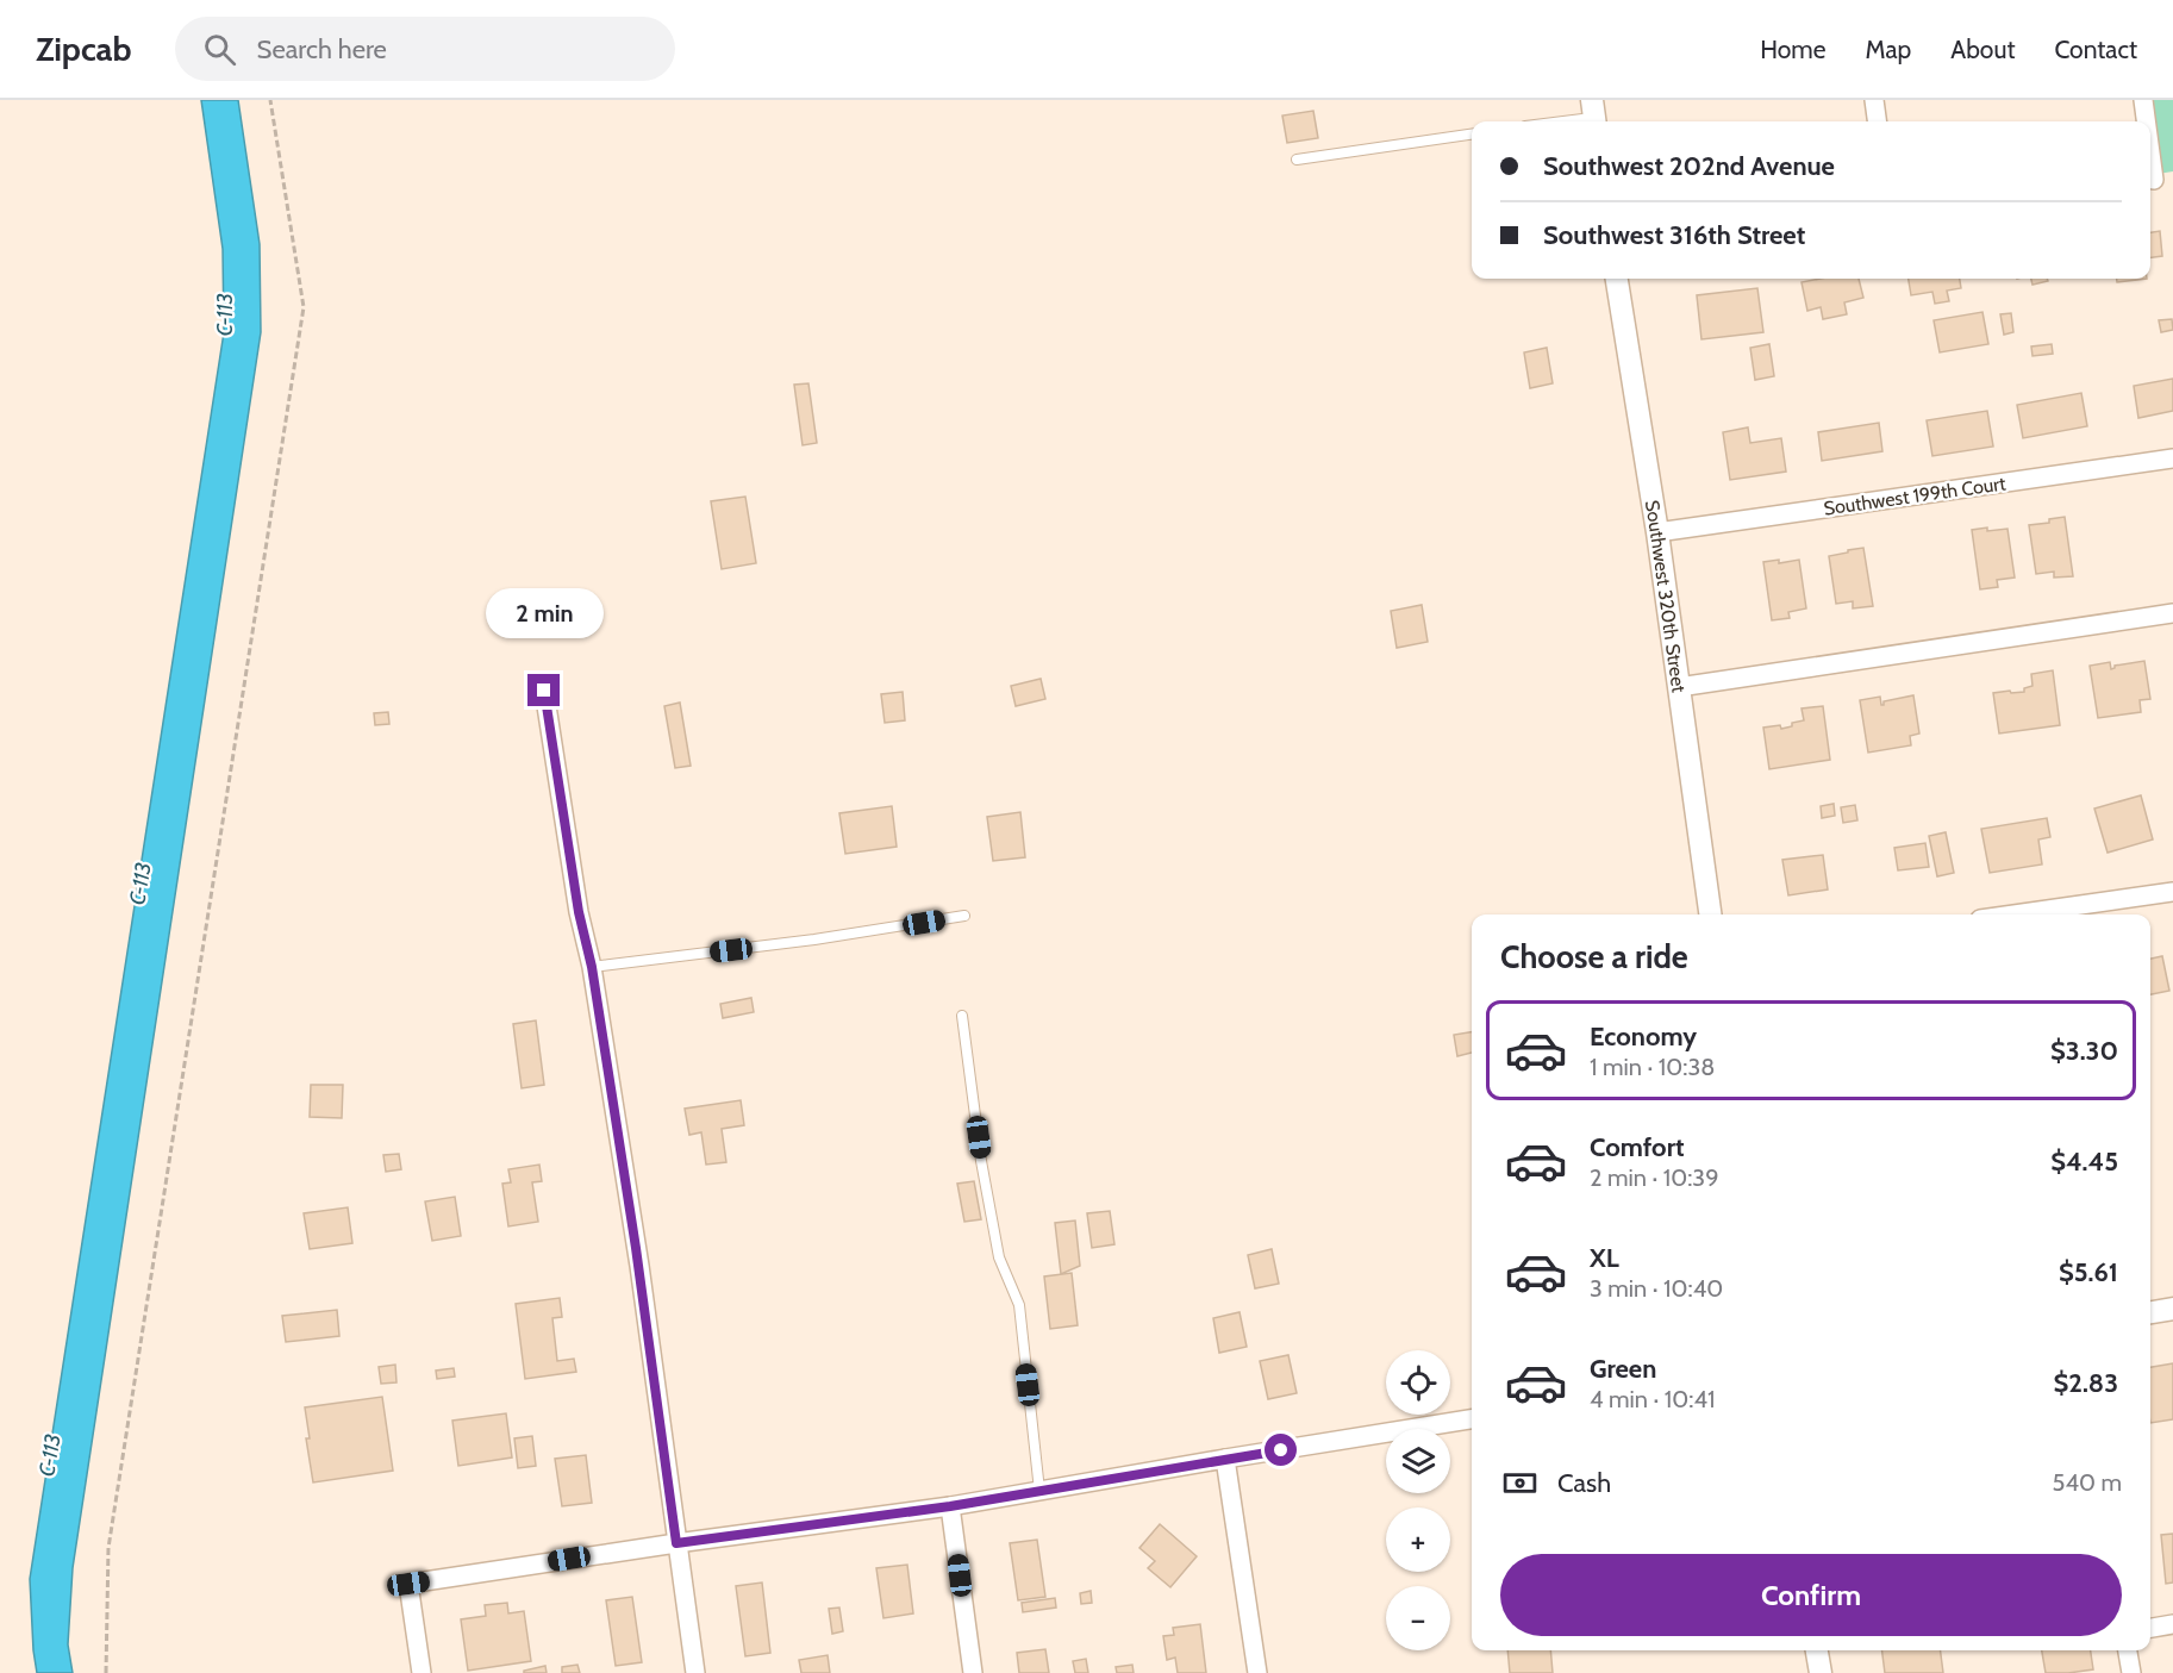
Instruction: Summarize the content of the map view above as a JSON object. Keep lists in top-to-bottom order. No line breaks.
{"streets":{"street":["Southwest 199th Court","Southwest 320th Street"]},"crossings":[["Southwest 199th Court","Southwest 320th Street"]],"water":["C-113"],"page":{"header":"Zipcab","search":"Search here","nav":["Home","Map","About","Contact"],"banner":["Southwest 202nd Avenue","Southwest 316th Street"],"bubble":"2 min","heading":"Choose a ride","list":[{"name":"Economy","note":"1 min · 10:38","value":"$3.30"},{"name":"Comfort","note":"2 min · 10:39","value":"$4.45"},{"name":"XL","note":"3 min · 10:40","value":"$5.61"},{"name":"Green","note":"4 min · 10:41","value":"$2.83"}],"map_buttons":["+","−"],"pay":["Cash","540 m"],"buttons":"Confirm"}}
